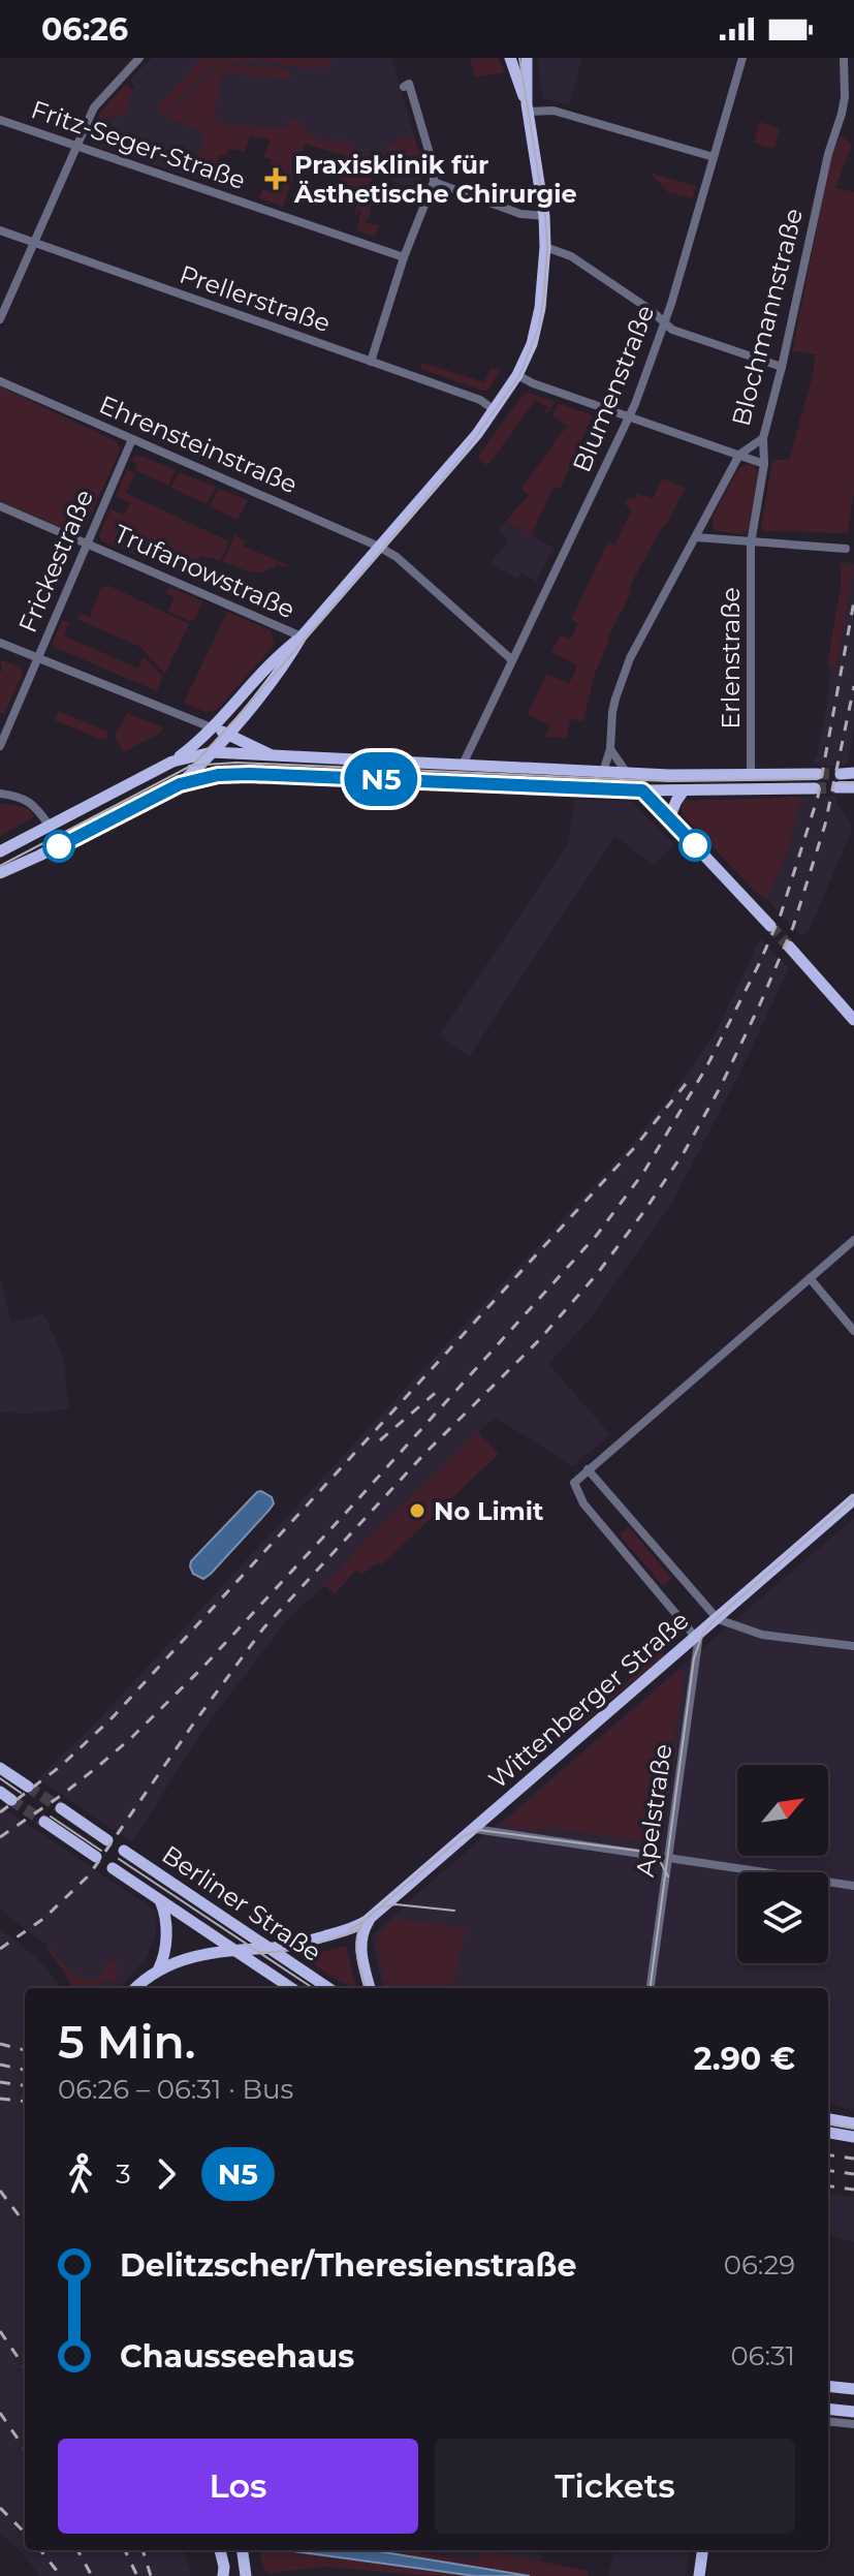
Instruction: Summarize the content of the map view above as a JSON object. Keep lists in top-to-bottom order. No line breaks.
{"streets":{"main road":["Wittenberger Straße","Berliner Straße"],"street":["Fritz-Seger-Straße","Prellerstraße","Blochmannstraße","Blumenstraße","Ehrensteinstraße","Frickestraße","Trufanowstraße","Erlenstraße","Apelstraße"]},"crossings":[["Blochmannstraße","Erlenstraße"],["Blumenstraße","Ehrensteinstraße"],["Ehrensteinstraße","Frickestraße"],["Frickestraße","Trufanowstraße"],["Wittenberger Straße","Apelstraße"],["Wittenberger Straße","Berliner Straße"]],"places":{"health":["Praxisklinik für Ästhetische Chirurgie"],"other":["No Limit"]},"lines":["bus line N5"],"north":"top right","page":{"status":"06:26","on_map":"N5","heading":["5 Min.","06:26 – 06:31 · Bus","2.90 €"],"legs":["3","N5"],"list":[{"name":"Delitzscher/Theresienstraße","value":"06:29"},{"name":"Chausseehaus","value":"06:31"}],"buttons":["Los","Tickets"]}}
